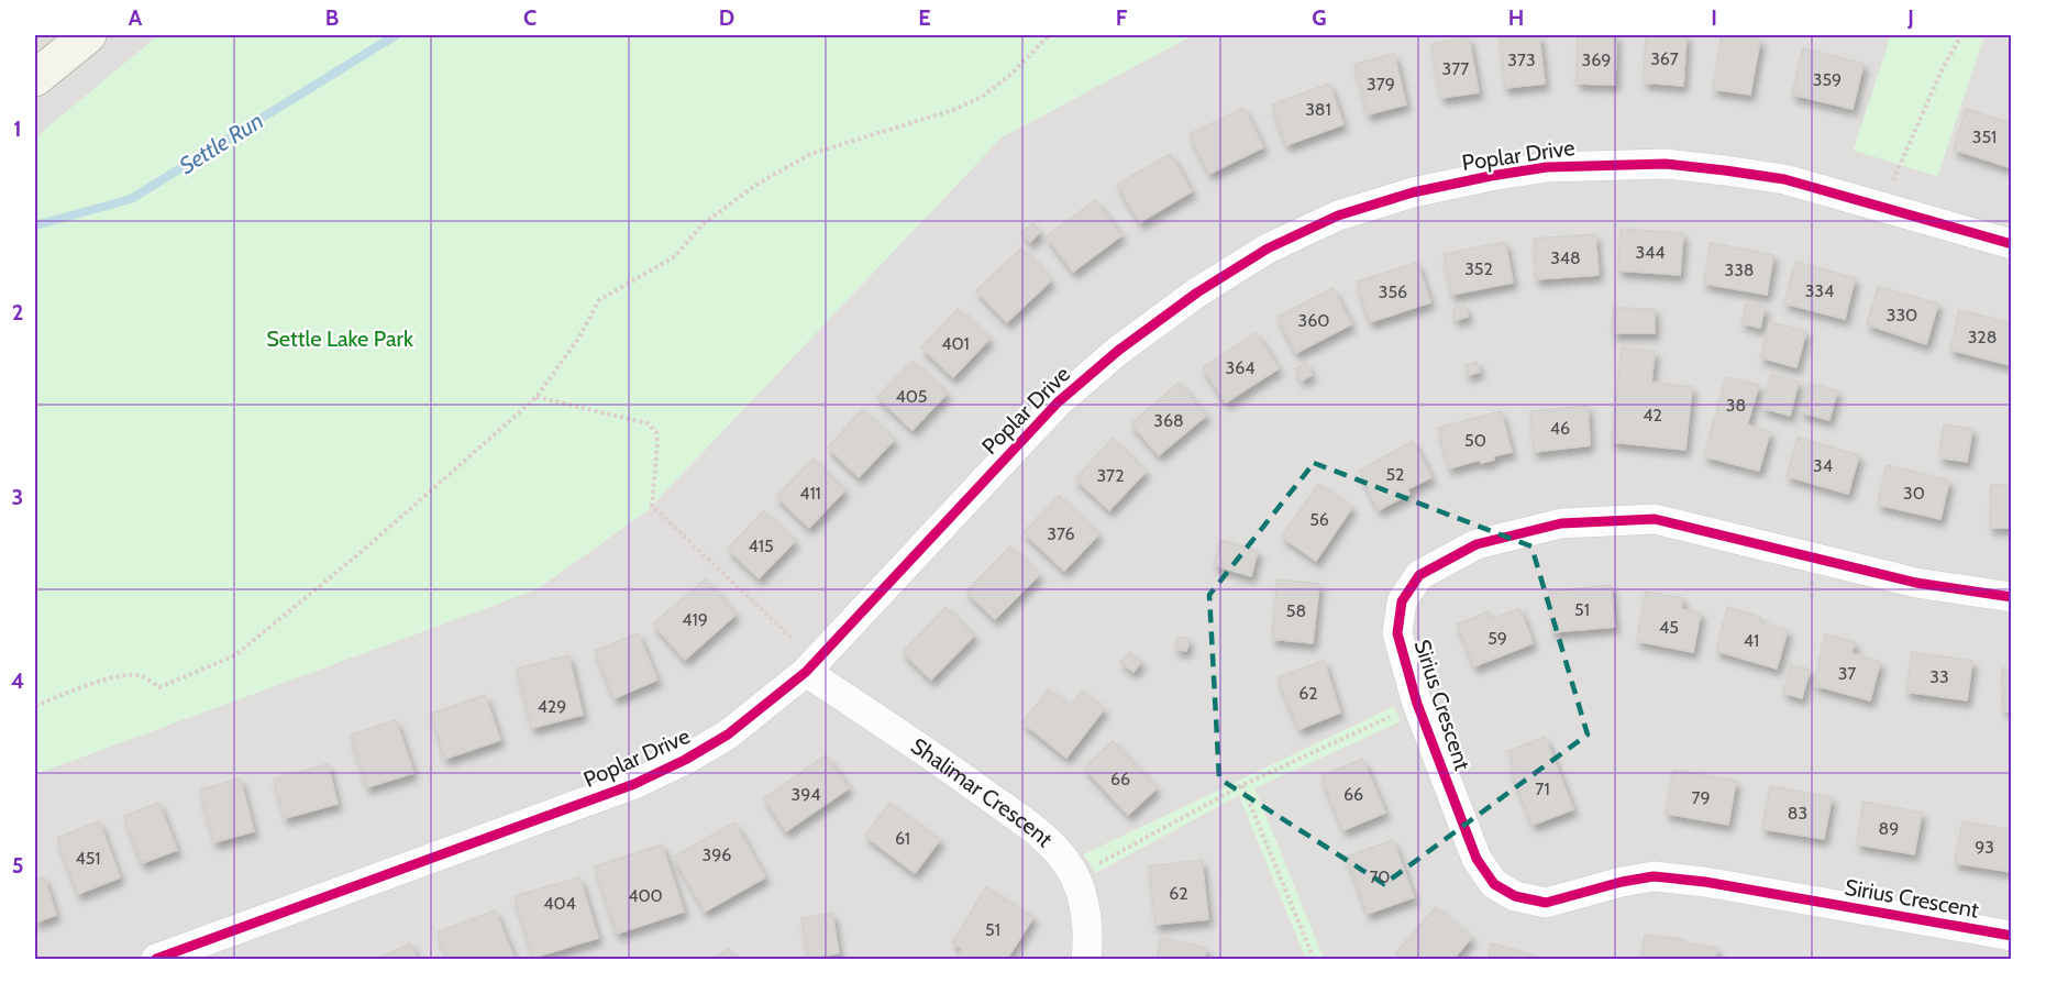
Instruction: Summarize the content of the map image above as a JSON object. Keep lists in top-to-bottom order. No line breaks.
{"streets":{"street":["Poplar Drive","Sirius Crescent","Shalimar Crescent"]},"crossings":[["Poplar Drive","Shalimar Crescent"]],"water":["Settle Run"],"parks":["Settle Lake Park"],"house_numbers":["367","373","369","377","359","379","381","351","344","348","352","338","334","356","330","360","328","401","364","405","38","42","368","46","50","34","52","372","411","30","56","376","415","51","58","419","45","59","41","37","33","62","429","66","71","394","66","79","83","89","61","93","396","451","70","62","400","404","51"],"grid":{"columns":["A","B","C","D","E","F","G","H","I","J"],"rows":["1","2","3","4","5"]}}
